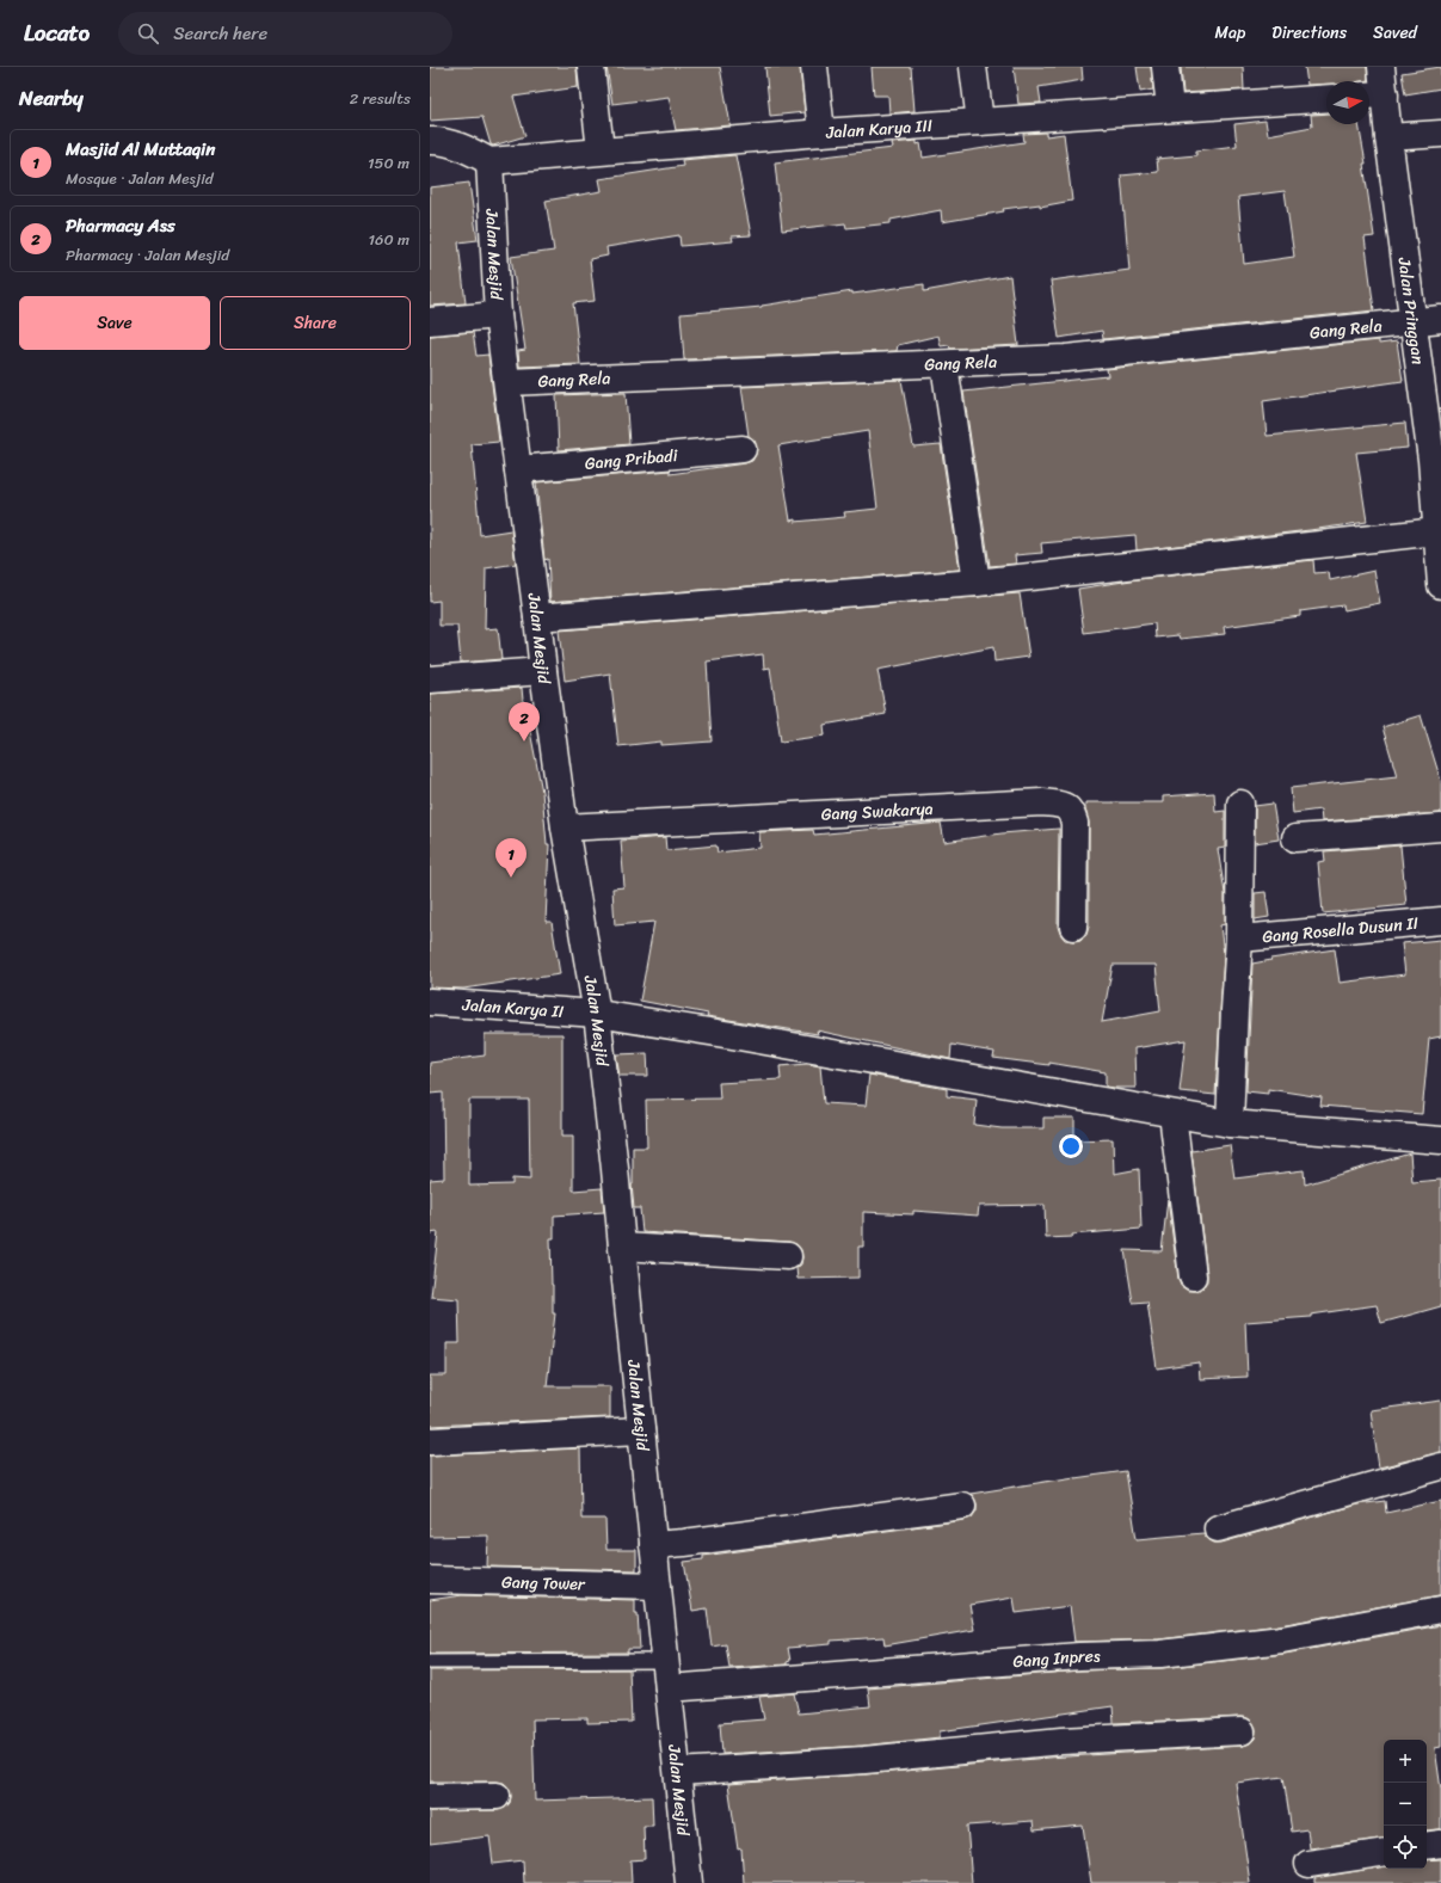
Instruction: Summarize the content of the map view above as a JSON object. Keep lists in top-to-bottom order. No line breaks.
{"streets":{"street":["Jalan Karya III","Jalan Mesjid","Jalan Pringgan","Gang Rela","Gang Pribadi","Gang Swakarya","Gang Rosella Dusun II","Jalan Karya II","Gang Tower","Gang Inpres"]},"crossings":[["Jalan Karya III","Jalan Mesjid"],["Jalan Mesjid","Gang Rela"],["Jalan Mesjid","Gang Pribadi"],["Jalan Mesjid","Gang Swakarya"],["Jalan Mesjid","Jalan Karya II"],["Jalan Mesjid","Gang Tower"],["Jalan Mesjid","Gang Inpres"],["Jalan Pringgan","Gang Rela"]],"north":"right","page":{"header":"Locato","search":"Search here","nav":["Map","Directions","Saved"],"heading":["Nearby","2 results"],"list":[{"mark":"1","name":"Masjid Al Muttaqin","note":"Mosque · Jalan Mesjid","value":"150 m"},{"mark":"2","name":"Pharmacy Ass","note":"Pharmacy · Jalan Mesjid","value":"160 m"}],"buttons":["Save","Share"],"pins":["2","1"],"map_buttons":["+","−"]}}
